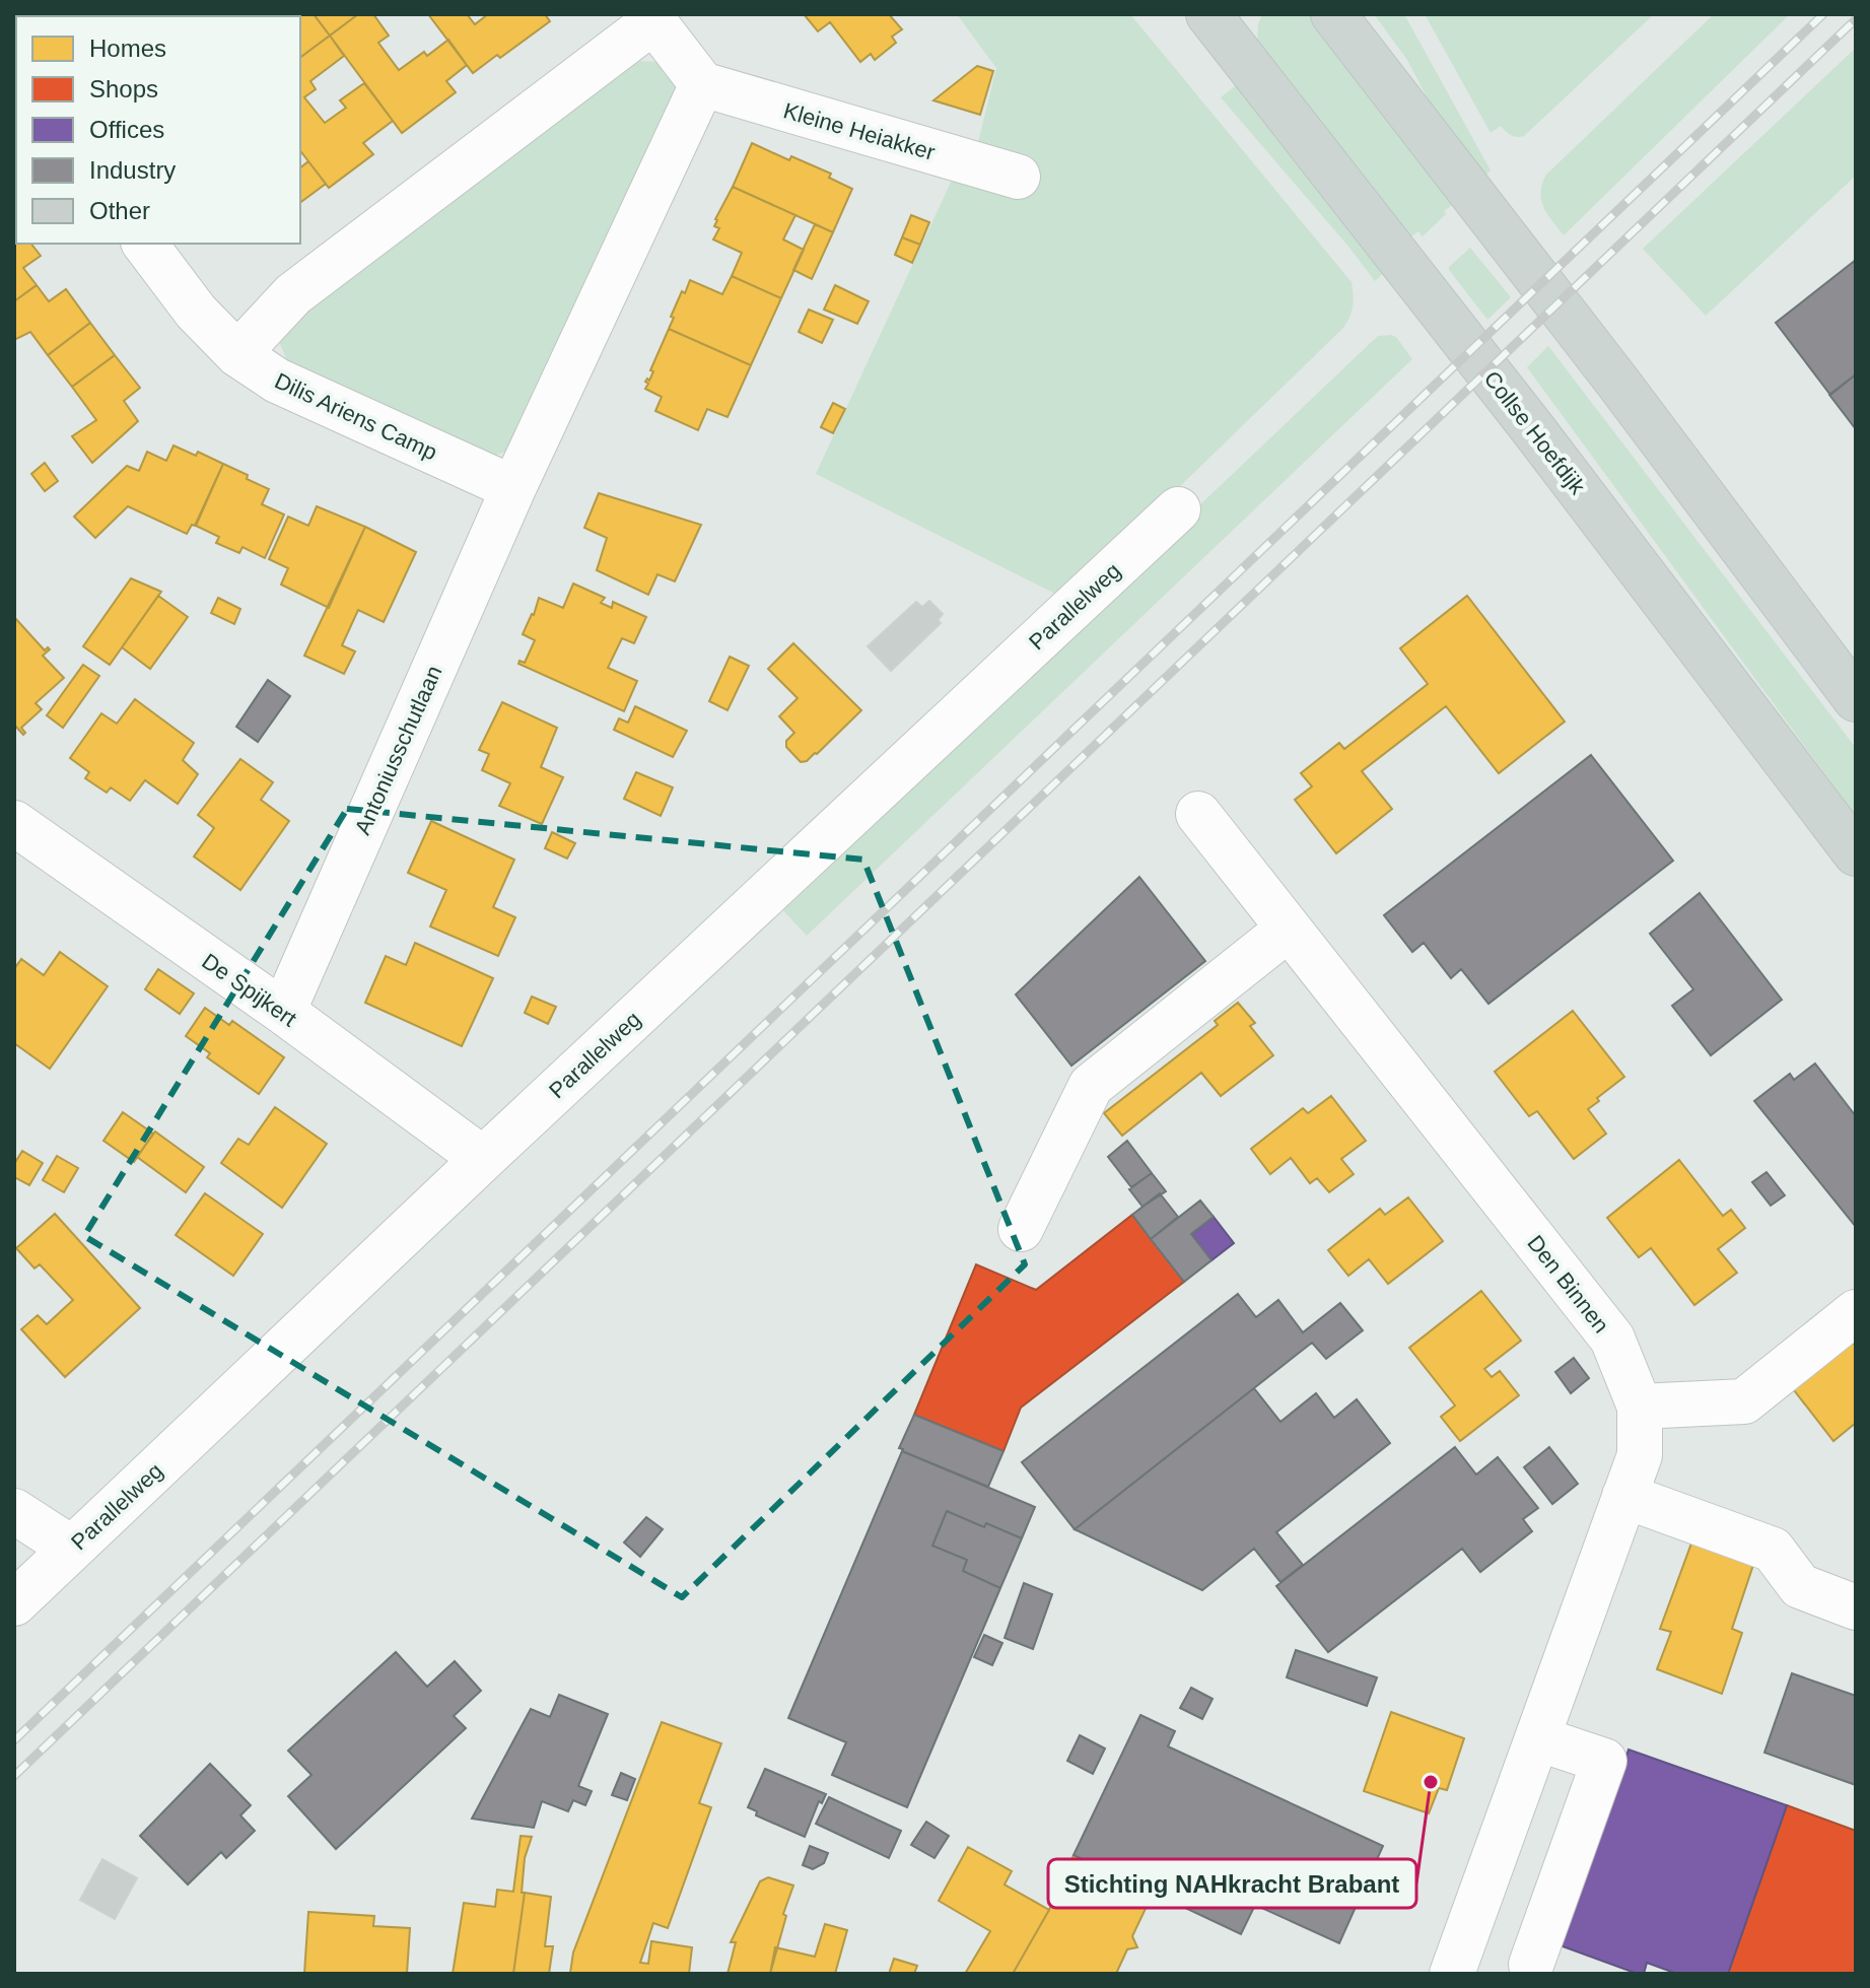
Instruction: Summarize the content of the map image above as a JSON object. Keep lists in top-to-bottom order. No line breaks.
{"streets":{"main road":["Collse Hoefdijk"],"street":["Kleine Heiakker","Dilis Ariens Camp","Parallelweg","Antoniusschutlaan","De Spijkert","Den Binnen"]},"crossings":[["Dilis Ariens Camp","Antoniusschutlaan"],["Parallelweg","De Spijkert"],["Antoniusschutlaan","De Spijkert"]],"places":["Stichting NAHkracht Brabant"],"legend":["Homes","Shops","Offices","Industry","Other"]}
